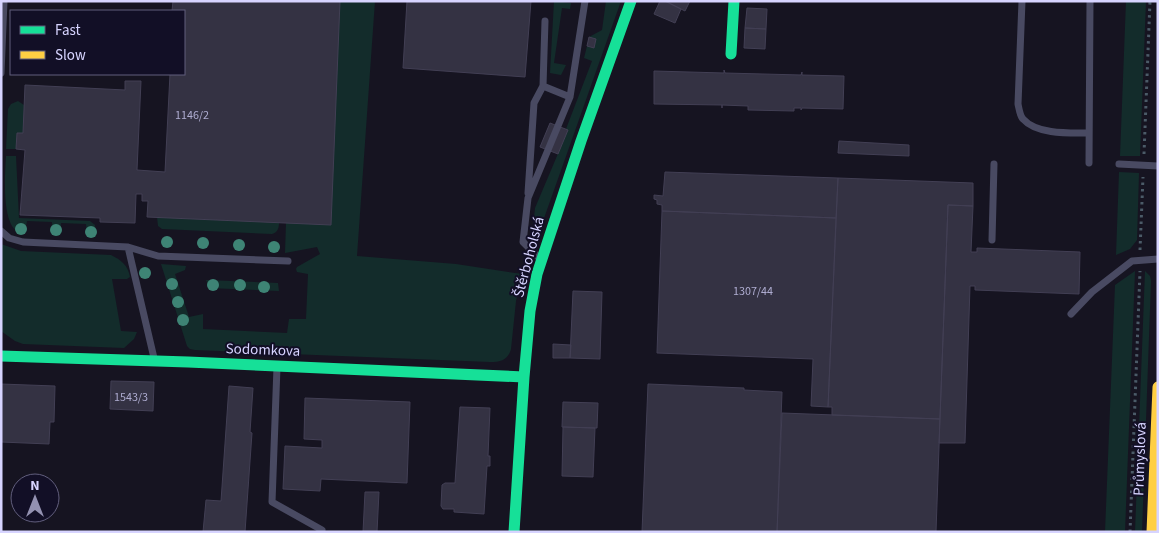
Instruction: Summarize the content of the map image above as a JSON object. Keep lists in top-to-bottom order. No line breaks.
{"streets":{"street":["Štěrboholská","Sodomkova","Průmyslová"]},"crossings":[["Štěrboholská","Sodomkova"]],"house_numbers":["1146/2","1307/44","1543/3"],"legend":["Fast","Slow"],"north":"top"}
